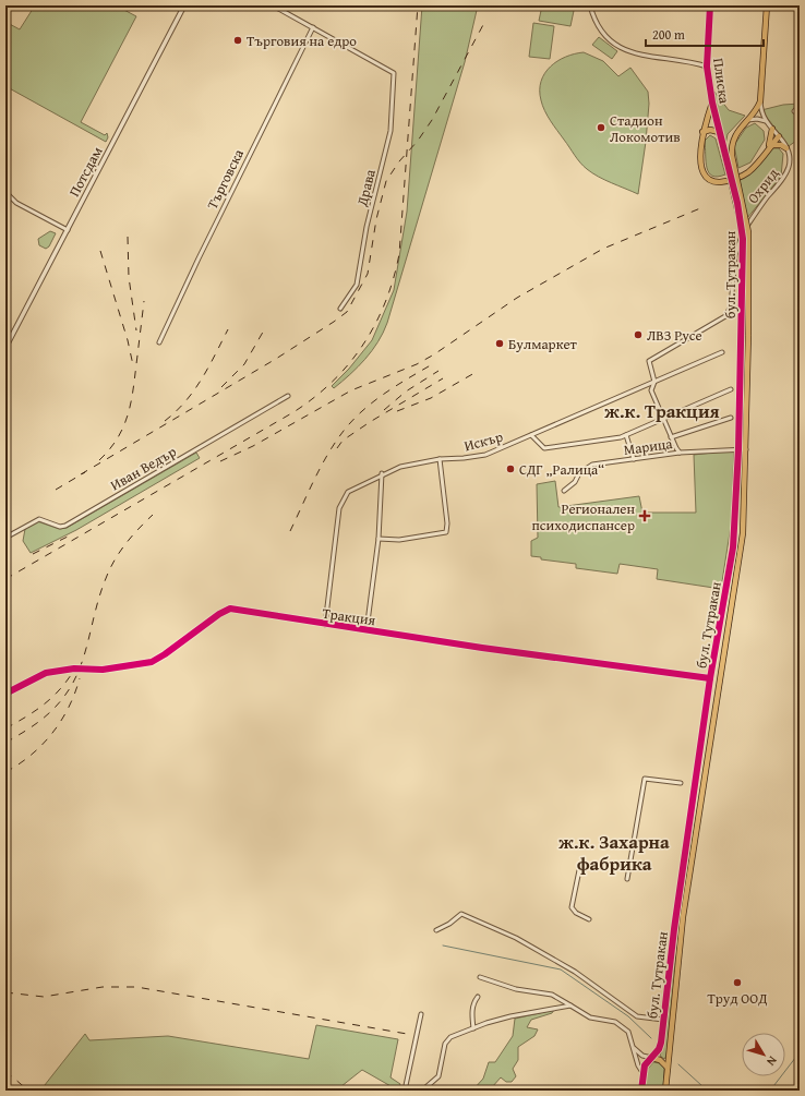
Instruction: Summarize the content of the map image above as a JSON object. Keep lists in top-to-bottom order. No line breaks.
{"streets":{"main road":["Плиска","бул. Тутракан"],"street":["Потсдам","Търговска","Охрид","Драва","Искър","Марица","Иван Ведър","Тракция"]},"crossings":[["Плиска","бул. Тутракан"],["Търговска","Драва"],["Охрид","Искър"],["бул. Тутракан","Марица"],["бул. Тутракан","Тракция"],["Искър","Тракция"]],"districts":["ж.к. Тракция","ж.к. Захарна фабрика"],"places":{"other":["Търговия на едро","Стадион Локомотив","ЛВЗ Русе","Булмаркет","СДГ „Ралица“","Труд ООД"],"health":["Регионален психодиспансер"]},"scale_bar":"200 m","north":"bottom right"}
